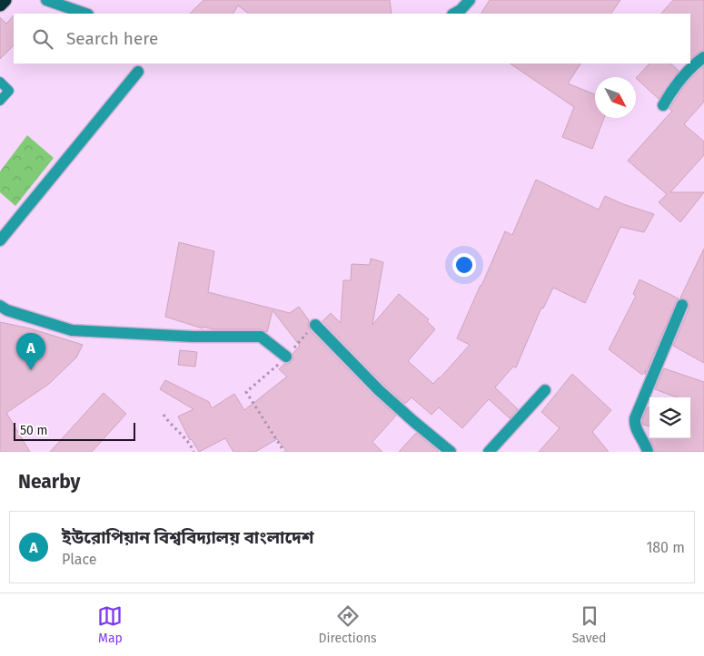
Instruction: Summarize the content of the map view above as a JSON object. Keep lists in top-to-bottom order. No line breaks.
{"scale_bar":"50 m","north":"bottom right","page":{"search":"Search here","pins":"A","scale":"50 m","heading":"Nearby","list":[{"mark":"A","name":"ইউরোপিয়ান বিশ্ববিদ্যালয় বাংলাদেশ","note":"Place","value":"180 m"}],"nav":["Map","Directions","Saved"]}}
